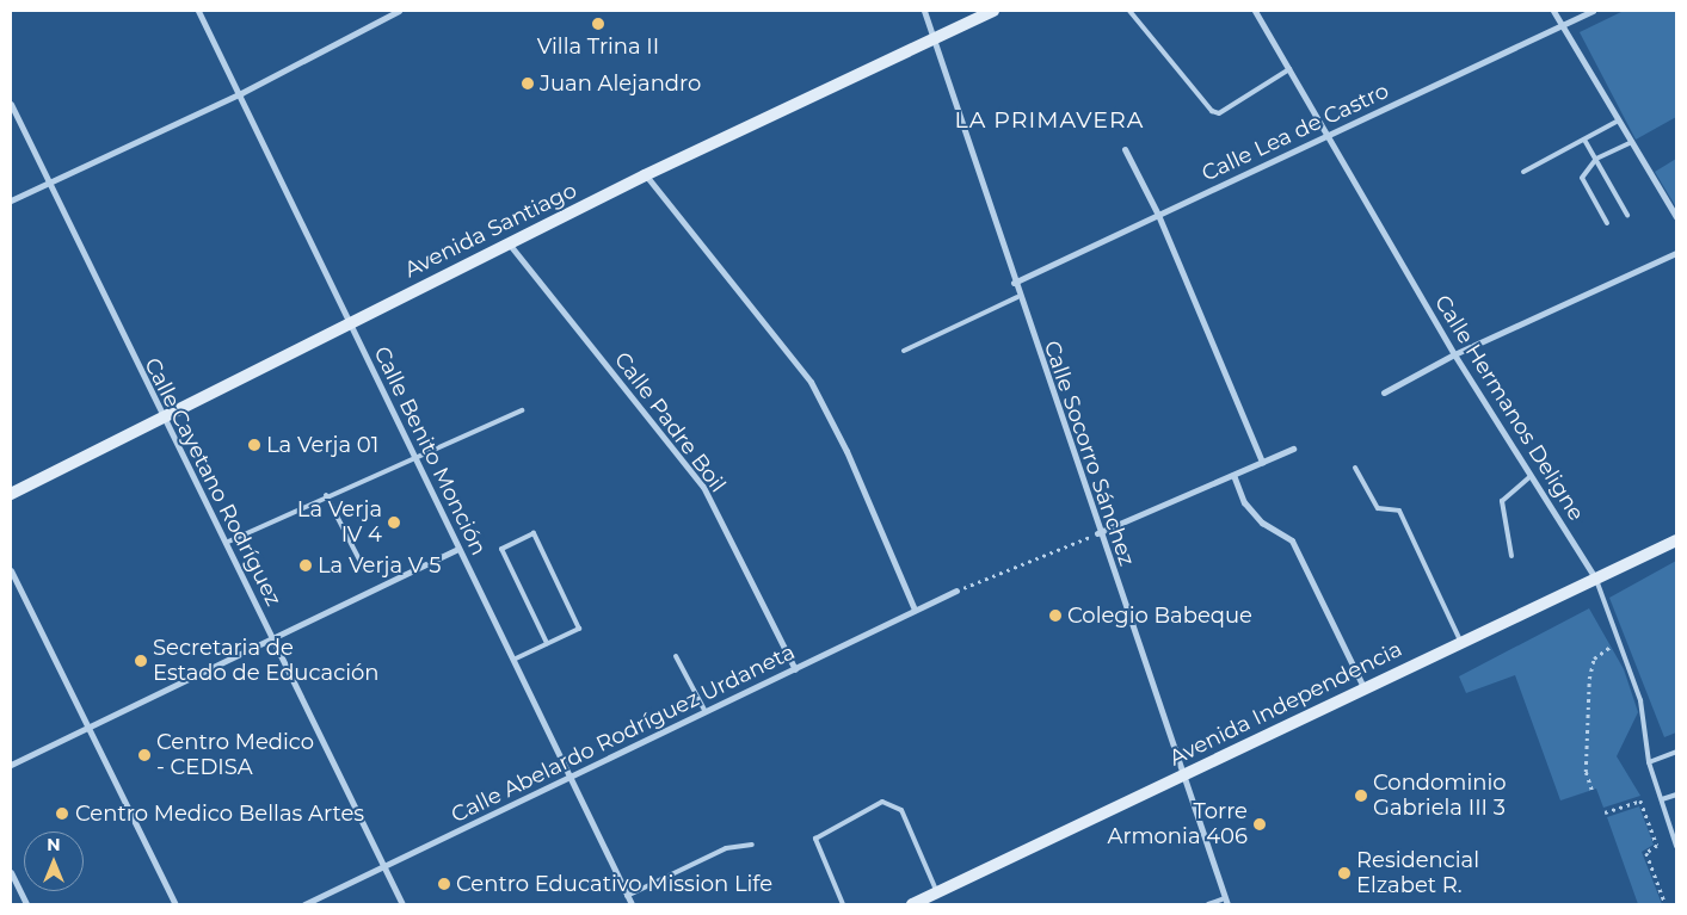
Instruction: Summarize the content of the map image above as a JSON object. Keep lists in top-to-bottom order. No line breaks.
{"streets":{"main road":["Avenida Santiago","Avenida Independencia"],"street":["Calle Lea de Castro","Calle Hermanos Deligne","Calle Padre Boil","Calle Benito Monción","Calle Socorro Sánchez","Calle Cayetano Rodríguez","Calle Abelardo Rodríguez Urdaneta"]},"crossings":[["Calle Lea de Castro","Calle Hermanos Deligne"],["Calle Lea de Castro","Calle Socorro Sánchez"],["Avenida Santiago","Calle Padre Boil"],["Avenida Santiago","Calle Benito Monción"],["Avenida Santiago","Calle Socorro Sánchez"],["Avenida Santiago","Calle Cayetano Rodríguez"],["Calle Hermanos Deligne","Avenida Independencia"],["Calle Padre Boil","Calle Abelardo Rodríguez Urdaneta"],["Calle Benito Monción","Calle Abelardo Rodríguez Urdaneta"],["Calle Socorro Sánchez","Avenida Independencia"],["Calle Cayetano Rodríguez","Calle Abelardo Rodríguez Urdaneta"]],"districts":["LA PRIMAVERA"],"places":["Villa Trina II","Juan Alejandro","La Verja 01","La Verja IV 4","La Verja V 5","Colegio Babeque","Secretaria de Estado de Educación","Centro Medico - CEDISA","Condominio Gabriela III 3","Centro Medico Bellas Artes","Torre Armonia 406","Residencial Elzabet R.","Centro Educativo Mission Life"],"north":"top"}
